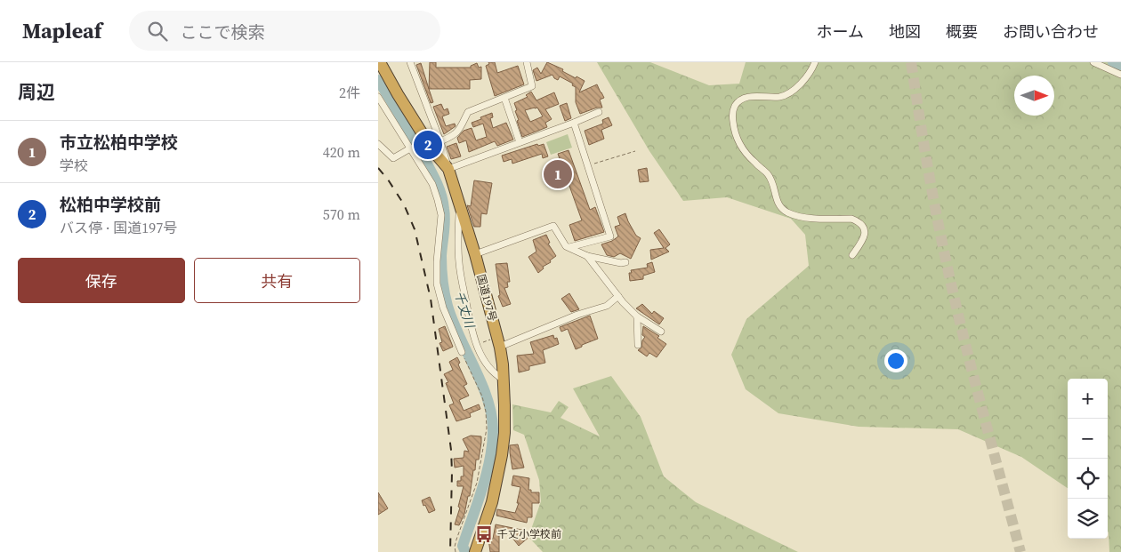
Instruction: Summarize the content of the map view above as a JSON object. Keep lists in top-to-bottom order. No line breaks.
{"streets":{"highway":["国道197号"]},"water":["千丈川"],"places":{"bus stop":["千丈小学校前"]},"north":"right","page":{"header":"Mapleaf","search":"ここで検索","nav":["ホーム","地図","概要","お問い合わせ"],"heading":["周辺","2件"],"list":[{"mark":"1","name":"市立松柏中学校","note":"学校","value":"420 m"},{"mark":"2","name":"松柏中学校前","note":"バス停 · 国道197号","value":"570 m"}],"pins":["2","1"],"buttons":["保存","共有"],"map_buttons":["+","−"]}}
